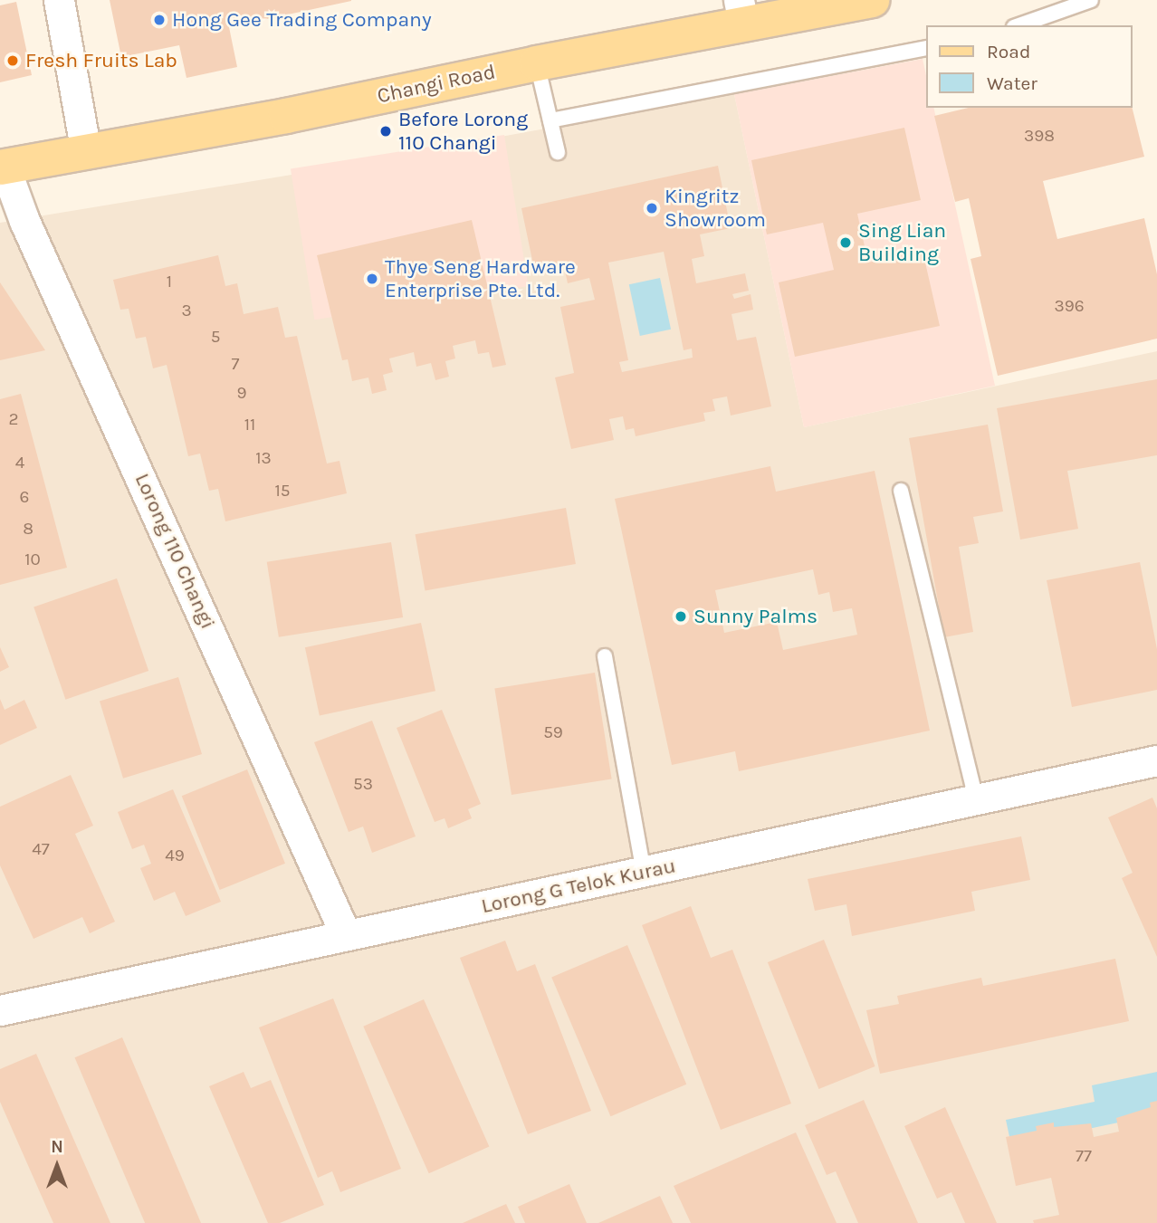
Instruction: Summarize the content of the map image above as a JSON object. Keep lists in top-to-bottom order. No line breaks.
{"streets":{"main road":["Changi Road"],"street":["Lorong 110 Changi","Lorong G Telok Kurau"]},"crossings":[["Changi Road","Lorong 110 Changi"],["Lorong 110 Changi","Lorong G Telok Kurau"]],"places":["Hong Gee Trading Company","Fresh Fruits Lab","Before Lorong 110 Changi","Kingritz Showroom","Sing Lian Building","Thye Seng Hardware Enterprise Pte. Ltd.","Sunny Palms"],"house_numbers":["398","1","396","3","5","7","9","2","11","13","4","15","6","8","10","59","53","47","49","77"],"legend":["Road","Water"],"north":"top"}
